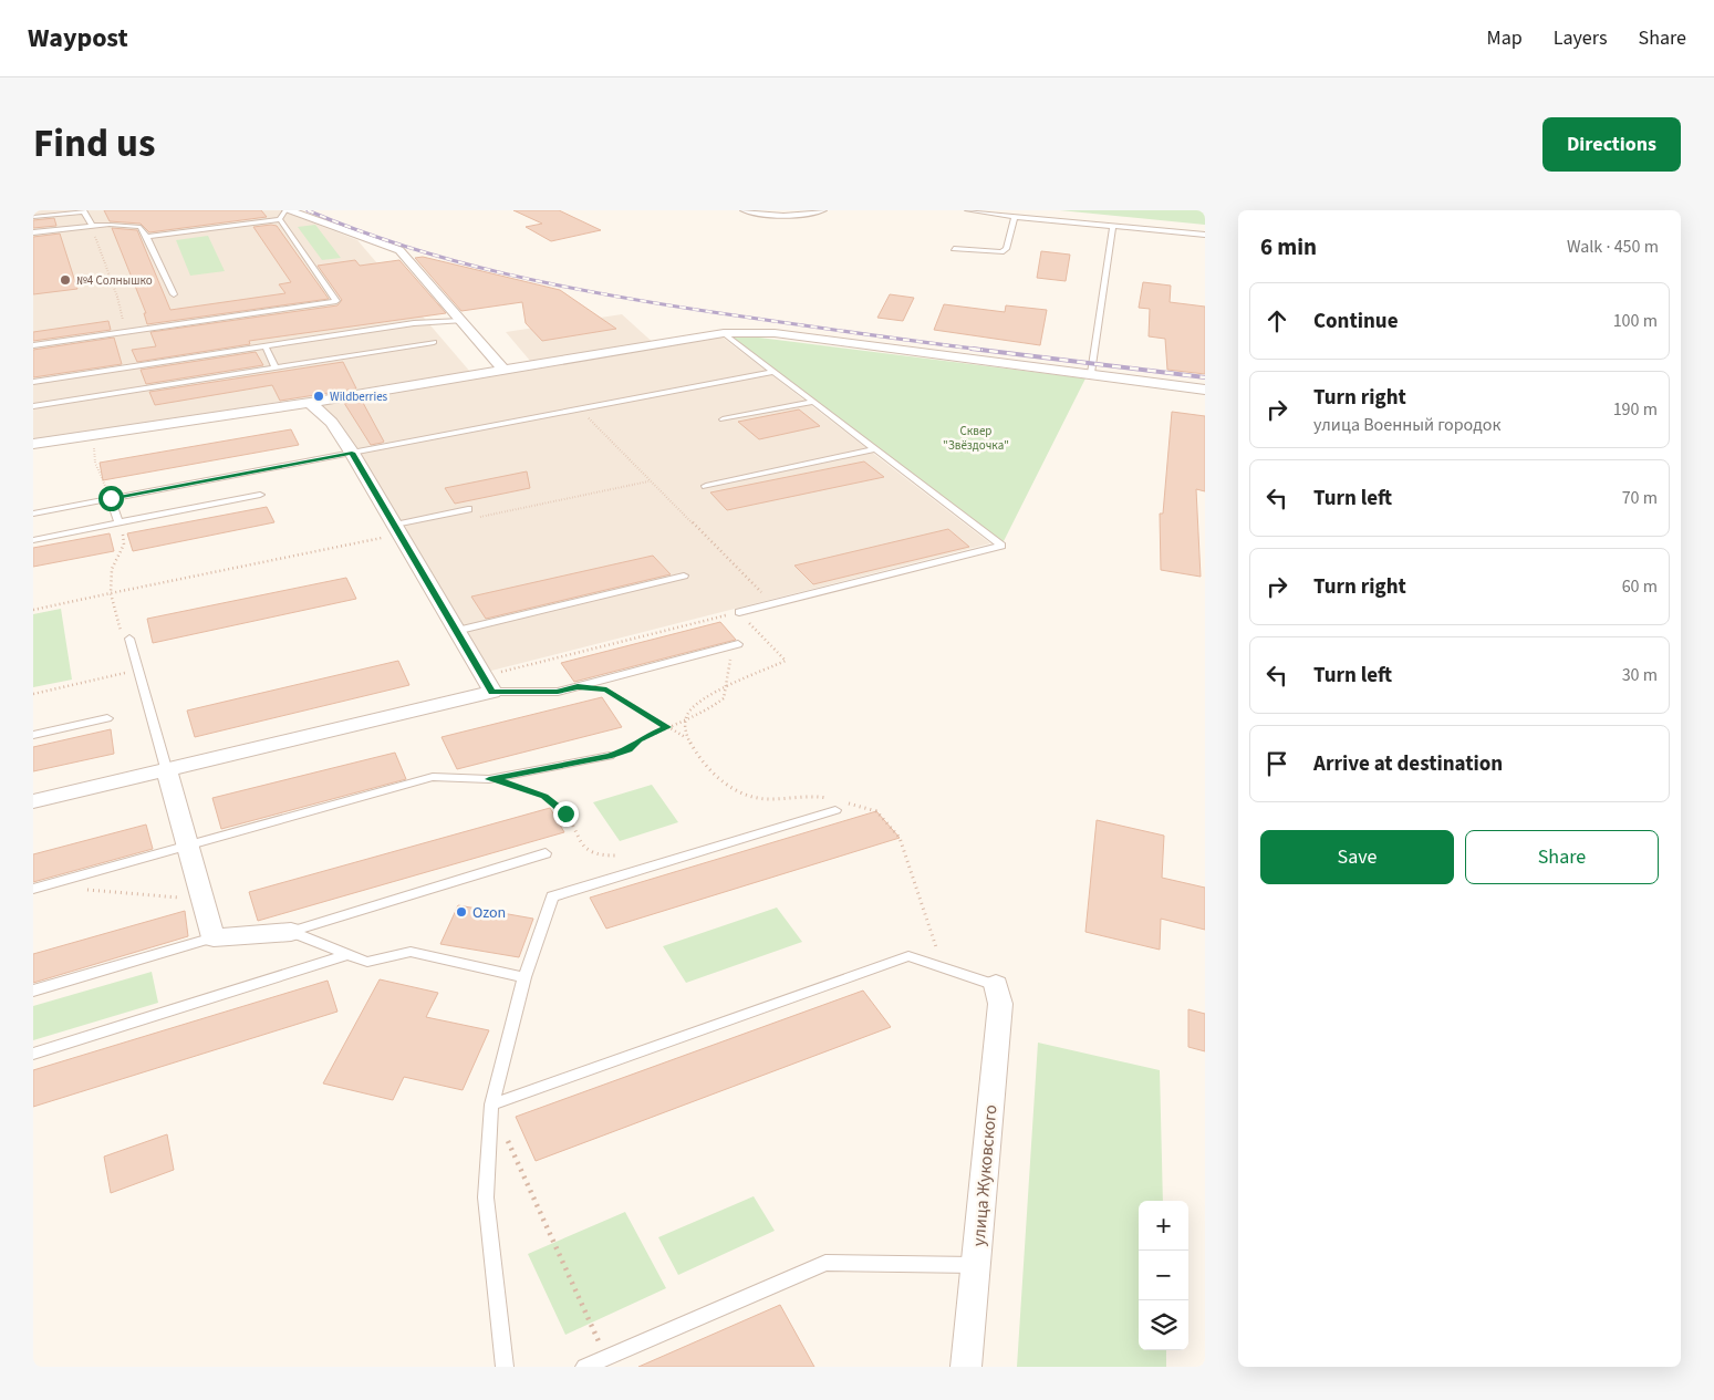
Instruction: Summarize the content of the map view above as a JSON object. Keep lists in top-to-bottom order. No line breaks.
{"streets":{"street":["улица Жуковского"]},"parks":["Сквер \"Звёздочка\""],"places":["№4 Солнышко","Wildberries","Ozon"],"page":{"header":"Waypost","nav":["Map","Layers","Share"],"title":"Find us","buttons":["Directions",["Save","Share"]],"heading":["6 min","Walk · 450 m"],"list":[["Continue","100 m"],["Turn right","улица Военный городок","190 m"],["Turn left","70 m"],["Turn right","60 m"],["Turn left","30 m"],"Arrive at destination"],"map_buttons":["+","−"]}}
